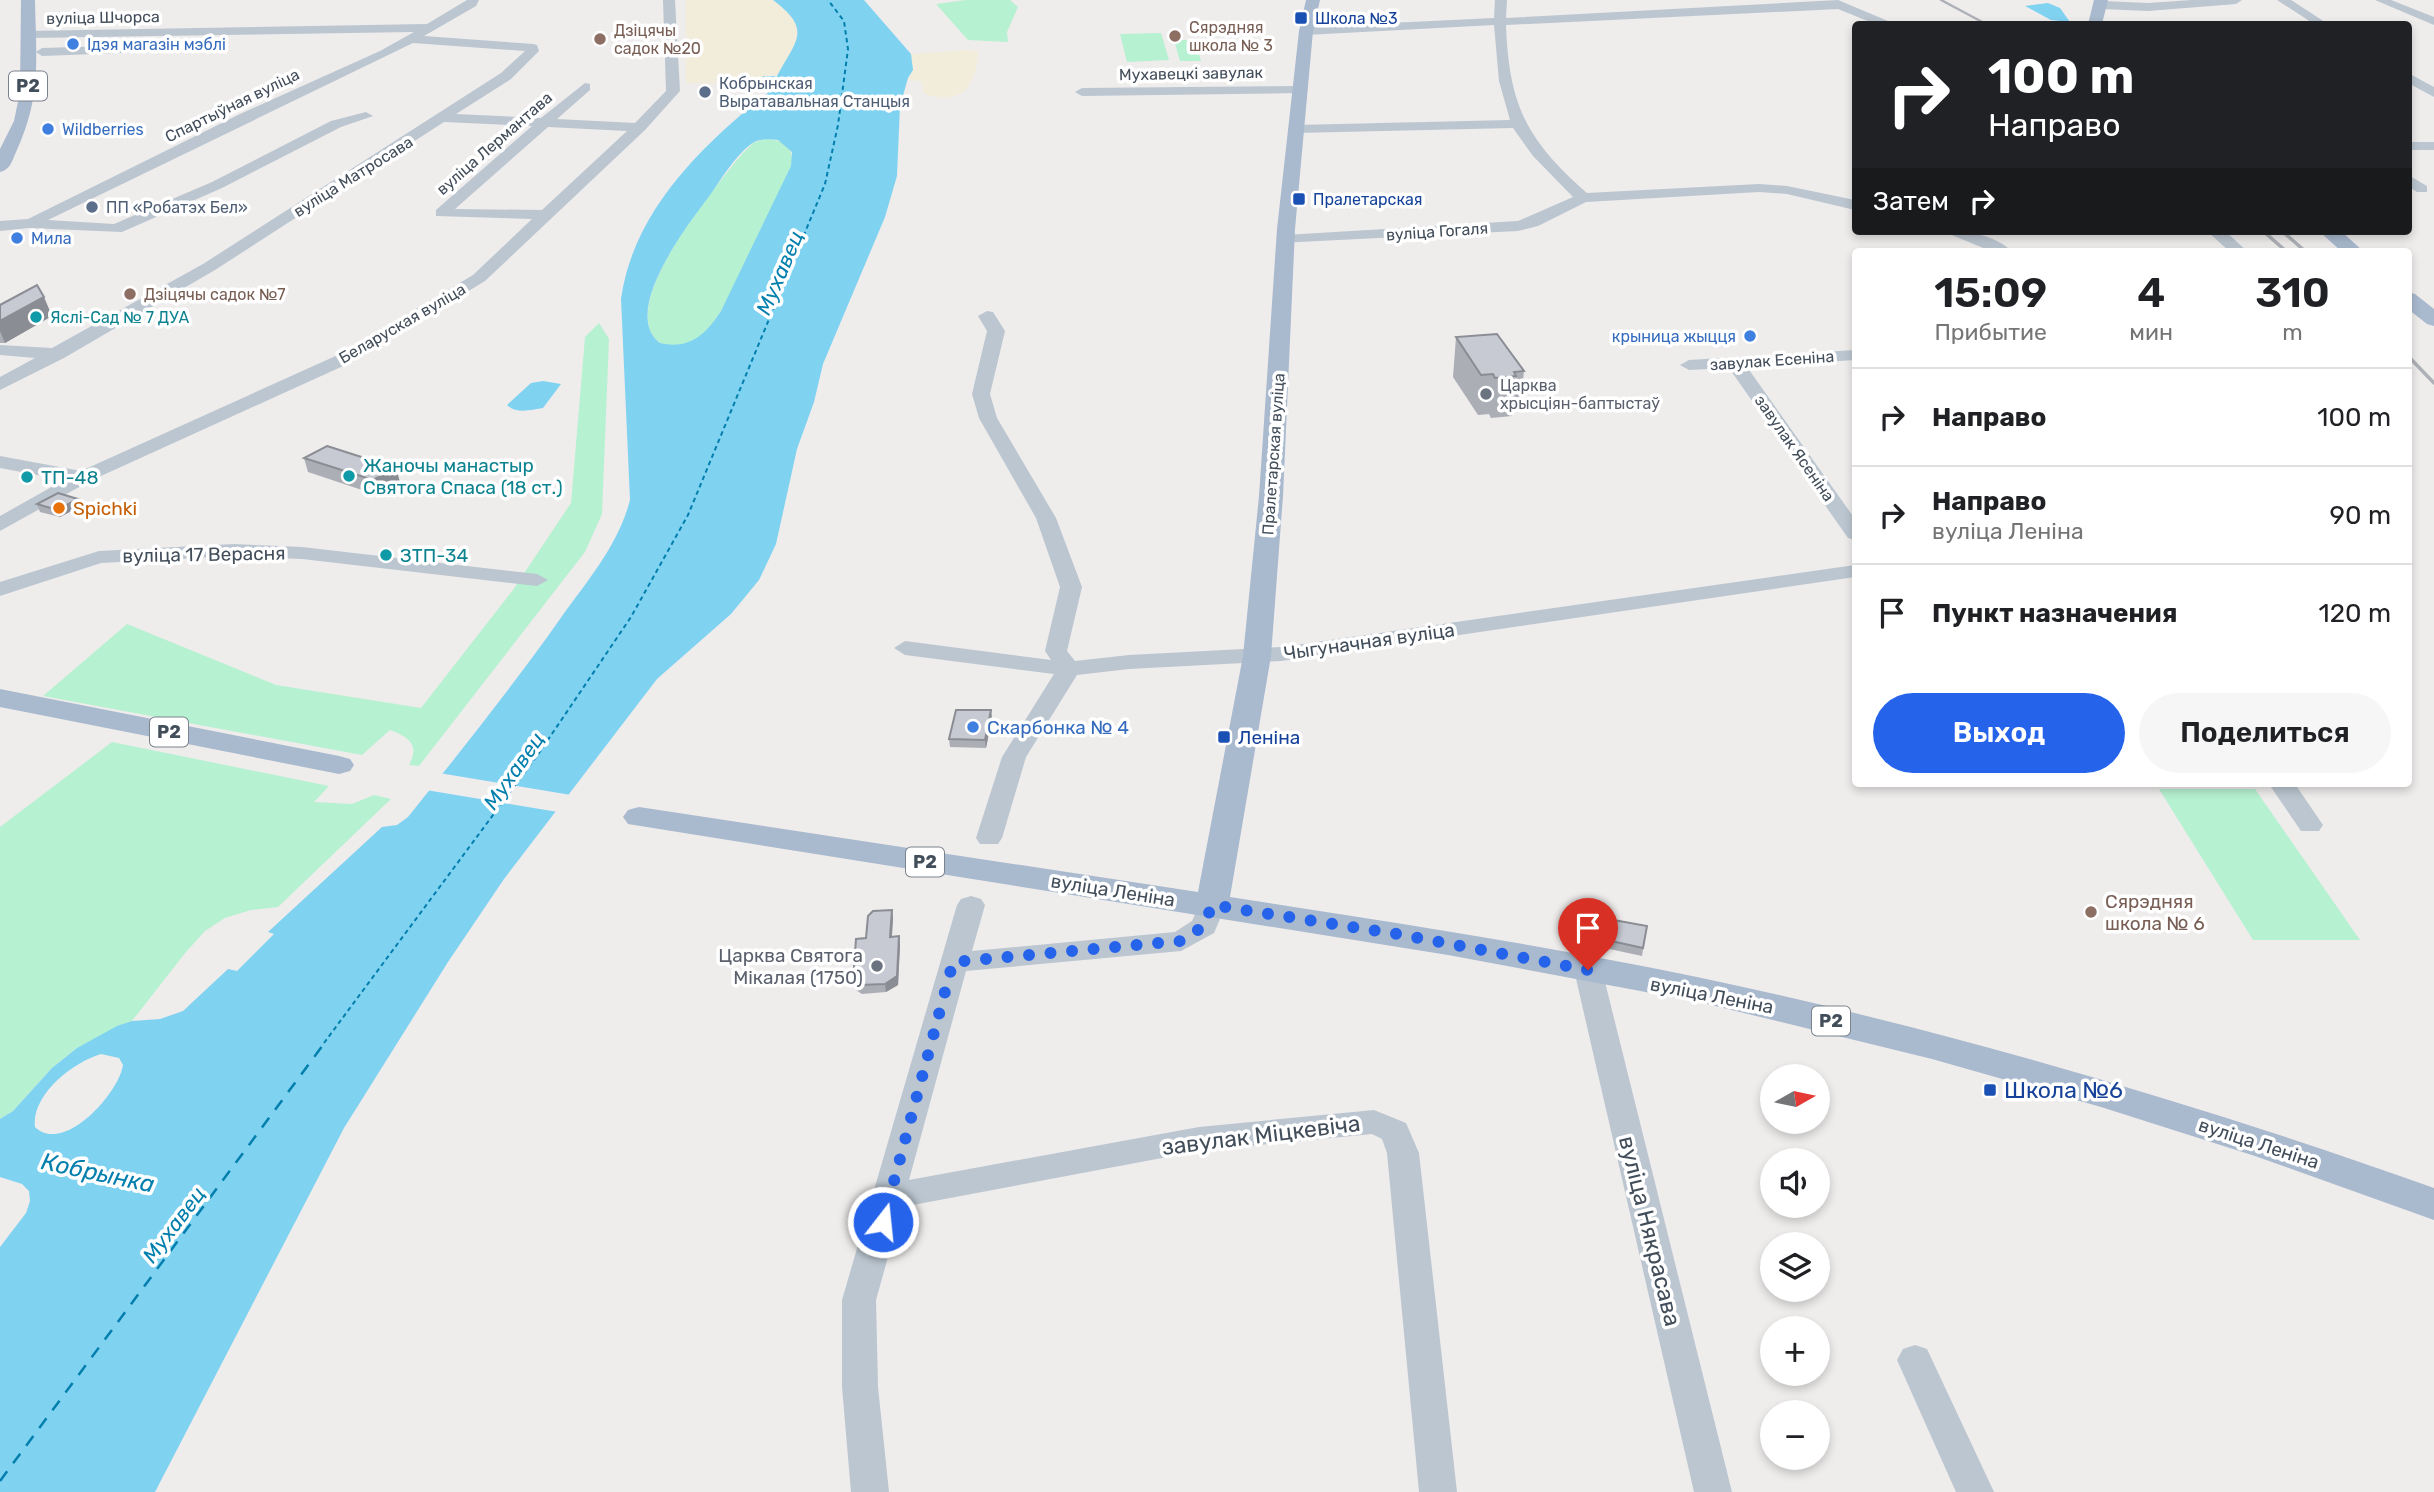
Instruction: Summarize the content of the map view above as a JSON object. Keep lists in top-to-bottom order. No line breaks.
{"streets":{"main road":["Р2","Пралетарская вуліца","вуліца Леніна"],"street":["вуліца Шчорса","Мухавецкі завулак","Спартыўная вуліца","вуліца Лермантава","вуліца Матросава","вуліца Гогаля","Беларуская вуліца","завулак Есеніна","завулак Ясеніна","вуліца 17 Верасня","Чыгуначная вуліца","завулак Міцкевіча","вуліца Някрасава"]},"crossings":[["вуліца Шчорса","Р2"],["вуліца Шчорса","Спартыўная вуліца"],["Мухавецкі завулак","Пралетарская вуліца"],["Спартыўная вуліца","вуліца Матросава"],["вуліца Лермантава","Беларуская вуліца"],["вуліца Гогаля","Пралетарская вуліца"],["завулак Есеніна","завулак Ясеніна"],["Пралетарская вуліца","Чыгуначная вуліца"],["Пралетарская вуліца","вуліца Леніна"],["вуліца Леніна","вуліца Някрасава"]],"water":["Мухавец","Кобрынка"],"places":{"transit":["Школа №3","Пралетарская","Леніна","Школа №6"],"other":["Сярэдняя школа № 3","Дзіцячы садок №20","Ідэя магазін мэблі","Кобрынская Выратавальная Станцыя","Wildberries","ПП «Робатэх Бел»","Мила","Дзіцячы садок №7","Яслі-Сад № 7 ДУА","крыница жыцця","Царква хрысціян-баптыстаў","Жаночы манастыр Святога Спаса (18 ст.)","ТП-48","Spichki","ЗТП-34","Скарбонка № 4","Сярэдняя школа № 6","Царква Святога Мікалая (1750)"]},"north":"right","page":{"turn":["100 m","Направо"],"then":"Затем","eta":["15:09","Прибытие","4","мин","310","m"],"list":[{"name":"Направо","value":"100 m"},{"name":"Направо","note":"вуліца Леніна","value":"90 m"},{"name":"Пункт назначения","value":"120 m"}],"buttons":["Выход","Поделиться"],"map_buttons":["+","−"]}}
